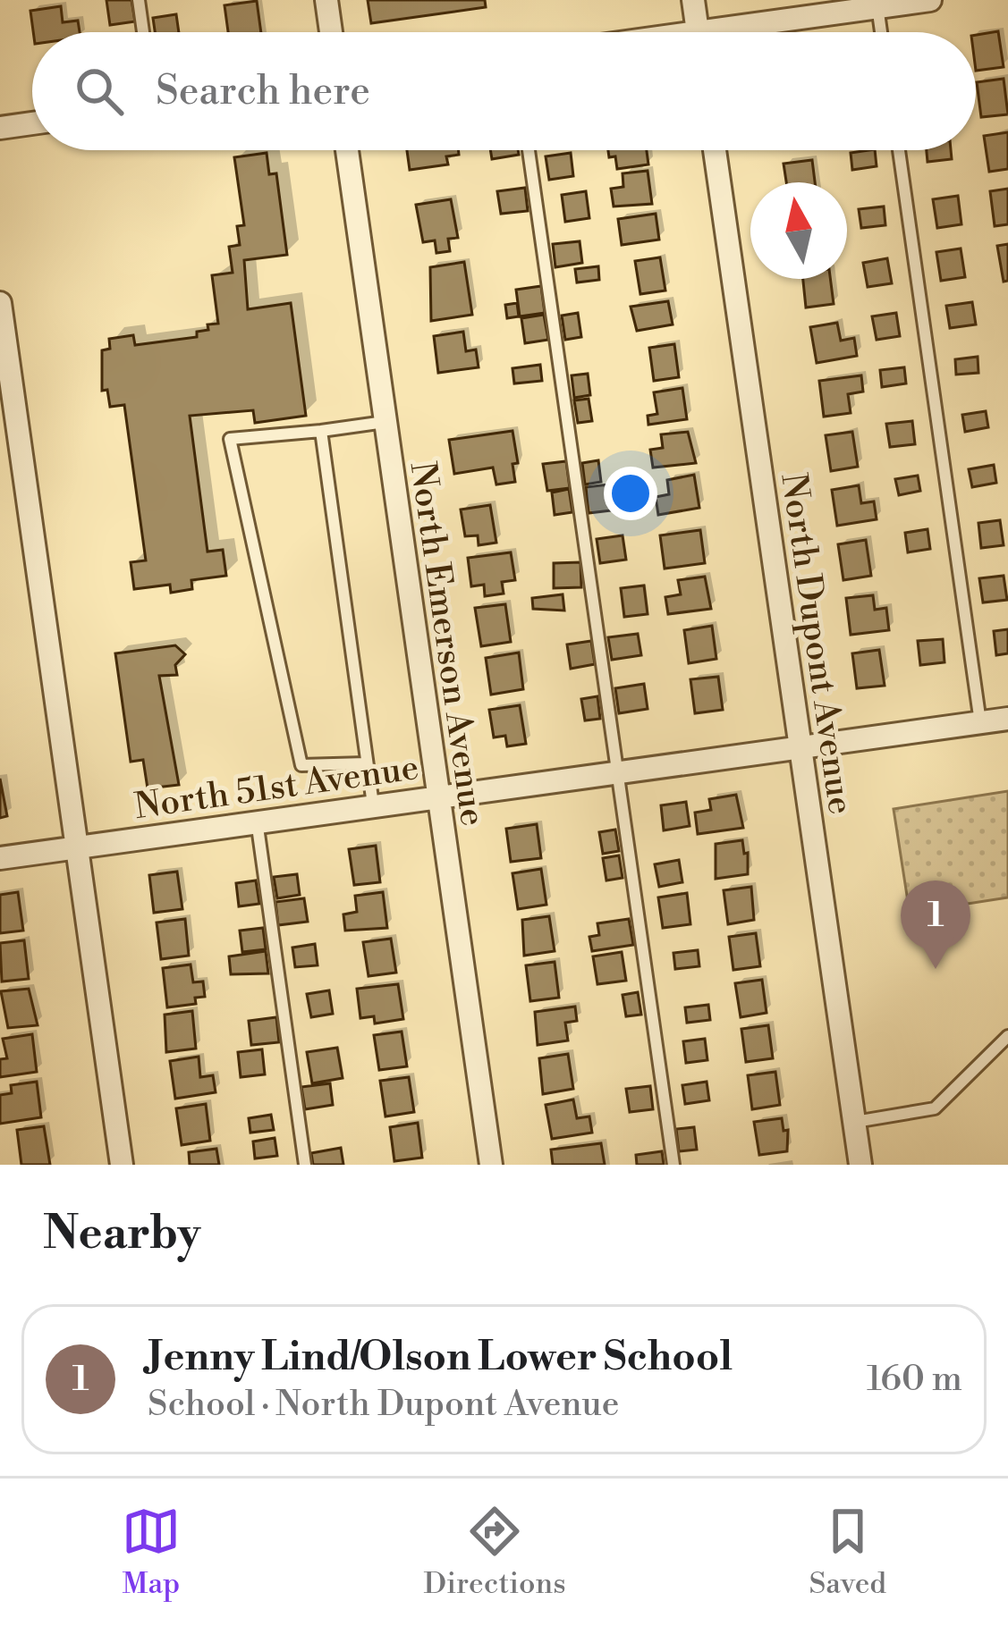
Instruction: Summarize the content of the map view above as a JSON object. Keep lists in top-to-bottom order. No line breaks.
{"streets":{"street":["North Emerson Avenue","North Dupont Avenue","North 51st Avenue"]},"crossings":[["North Emerson Avenue","North 51st Avenue"],["North Dupont Avenue","North 51st Avenue"]],"north":"top","page":{"search":"Search here","pins":"1","heading":"Nearby","list":[{"mark":"1","name":"Jenny Lind/Olson Lower School","note":"School · North Dupont Avenue","value":"160 m"}],"nav":["Map","Directions","Saved"]}}
